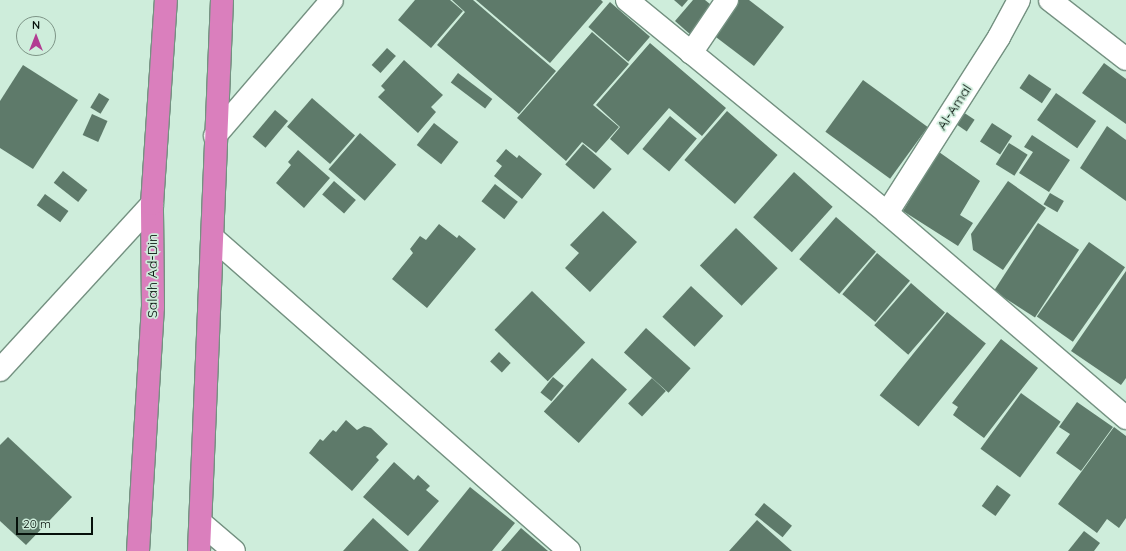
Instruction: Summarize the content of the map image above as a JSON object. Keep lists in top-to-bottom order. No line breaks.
{"streets":{"highway":["Salah Ad-Din"],"street":["Al-Amal"]},"scale_bar":"20 m","north":"top"}
